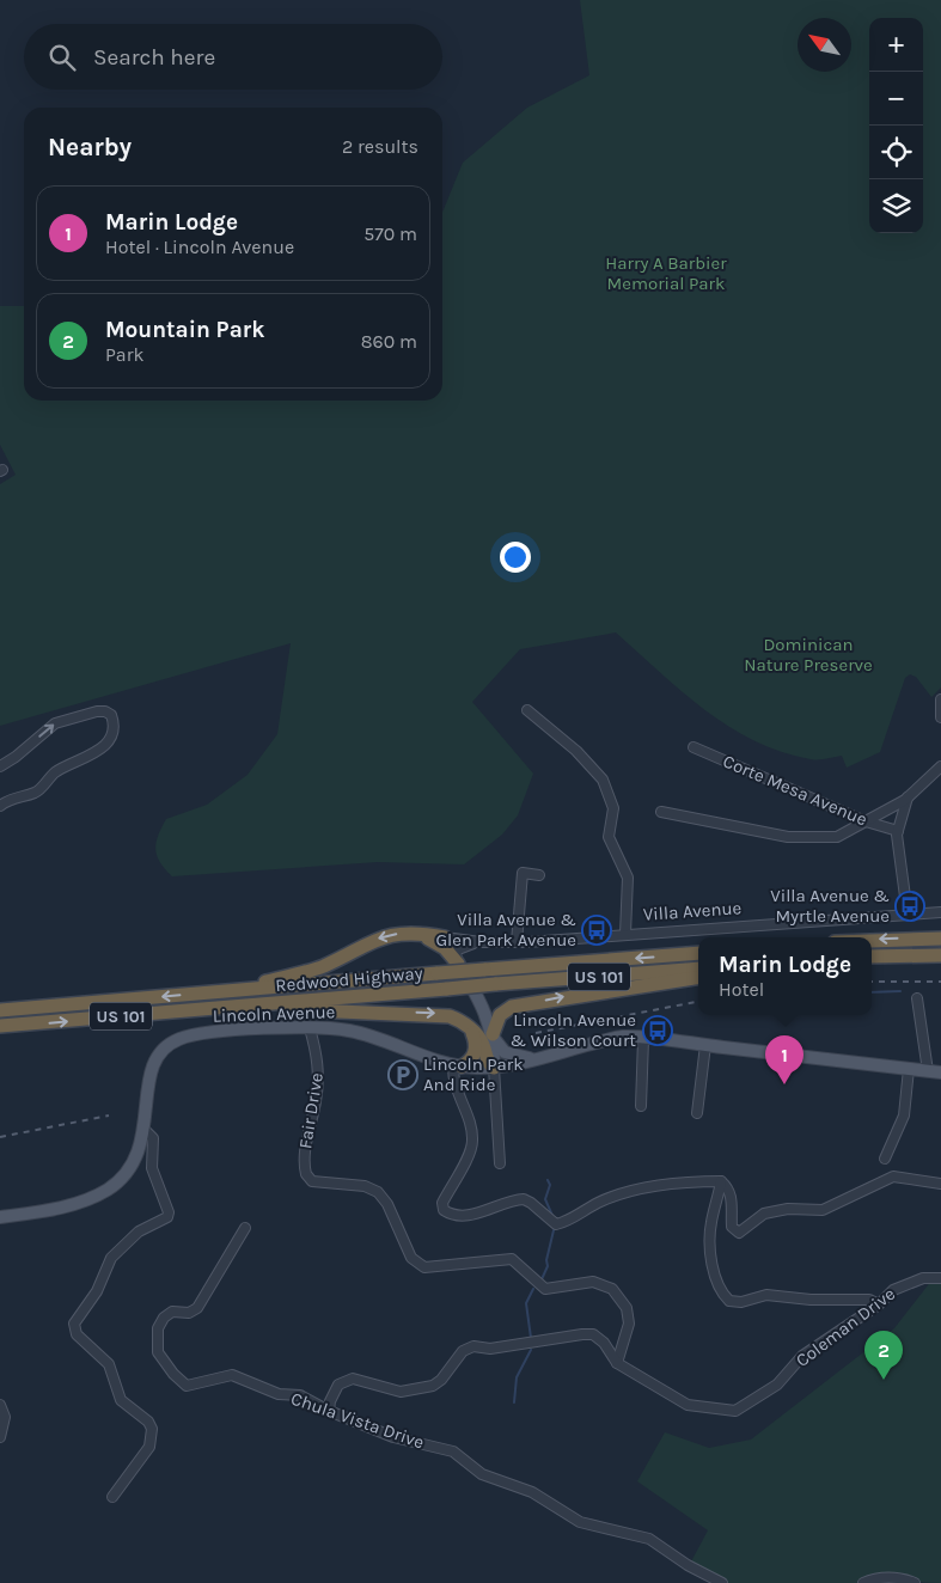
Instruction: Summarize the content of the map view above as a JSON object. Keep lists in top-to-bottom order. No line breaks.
{"streets":{"highway":["US 101","Redwood Highway"],"main road":["Lincoln Avenue"],"street":["Corte Mesa Avenue","Villa Avenue","Fair Drive","Coleman Drive","Chula Vista Drive"]},"crossings":[["Lincoln Avenue","Fair Drive"],["Fair Drive","Coleman Drive"],["Coleman Drive","Chula Vista Drive"]],"parks":["Harry A Barbier Memorial Park","Dominican Nature Preserve"],"places":{"bus stop":["Villa Avenue & Myrtle Avenue","Villa Avenue & Glen Park Avenue","Lincoln Avenue & Wilson Court"],"parking":["Lincoln Park And Ride"]},"north":"top left","page":{"map_buttons":["+","−"],"search":"Search here","heading":["Nearby","2 results"],"list":[{"mark":"1","name":"Marin Lodge","note":"Hotel · Lincoln Avenue","value":"570 m"},{"mark":"2","name":"Mountain Park","note":"Park","value":"860 m"}],"popup":["Marin Lodge","Hotel"],"pins":["1","2"]}}
